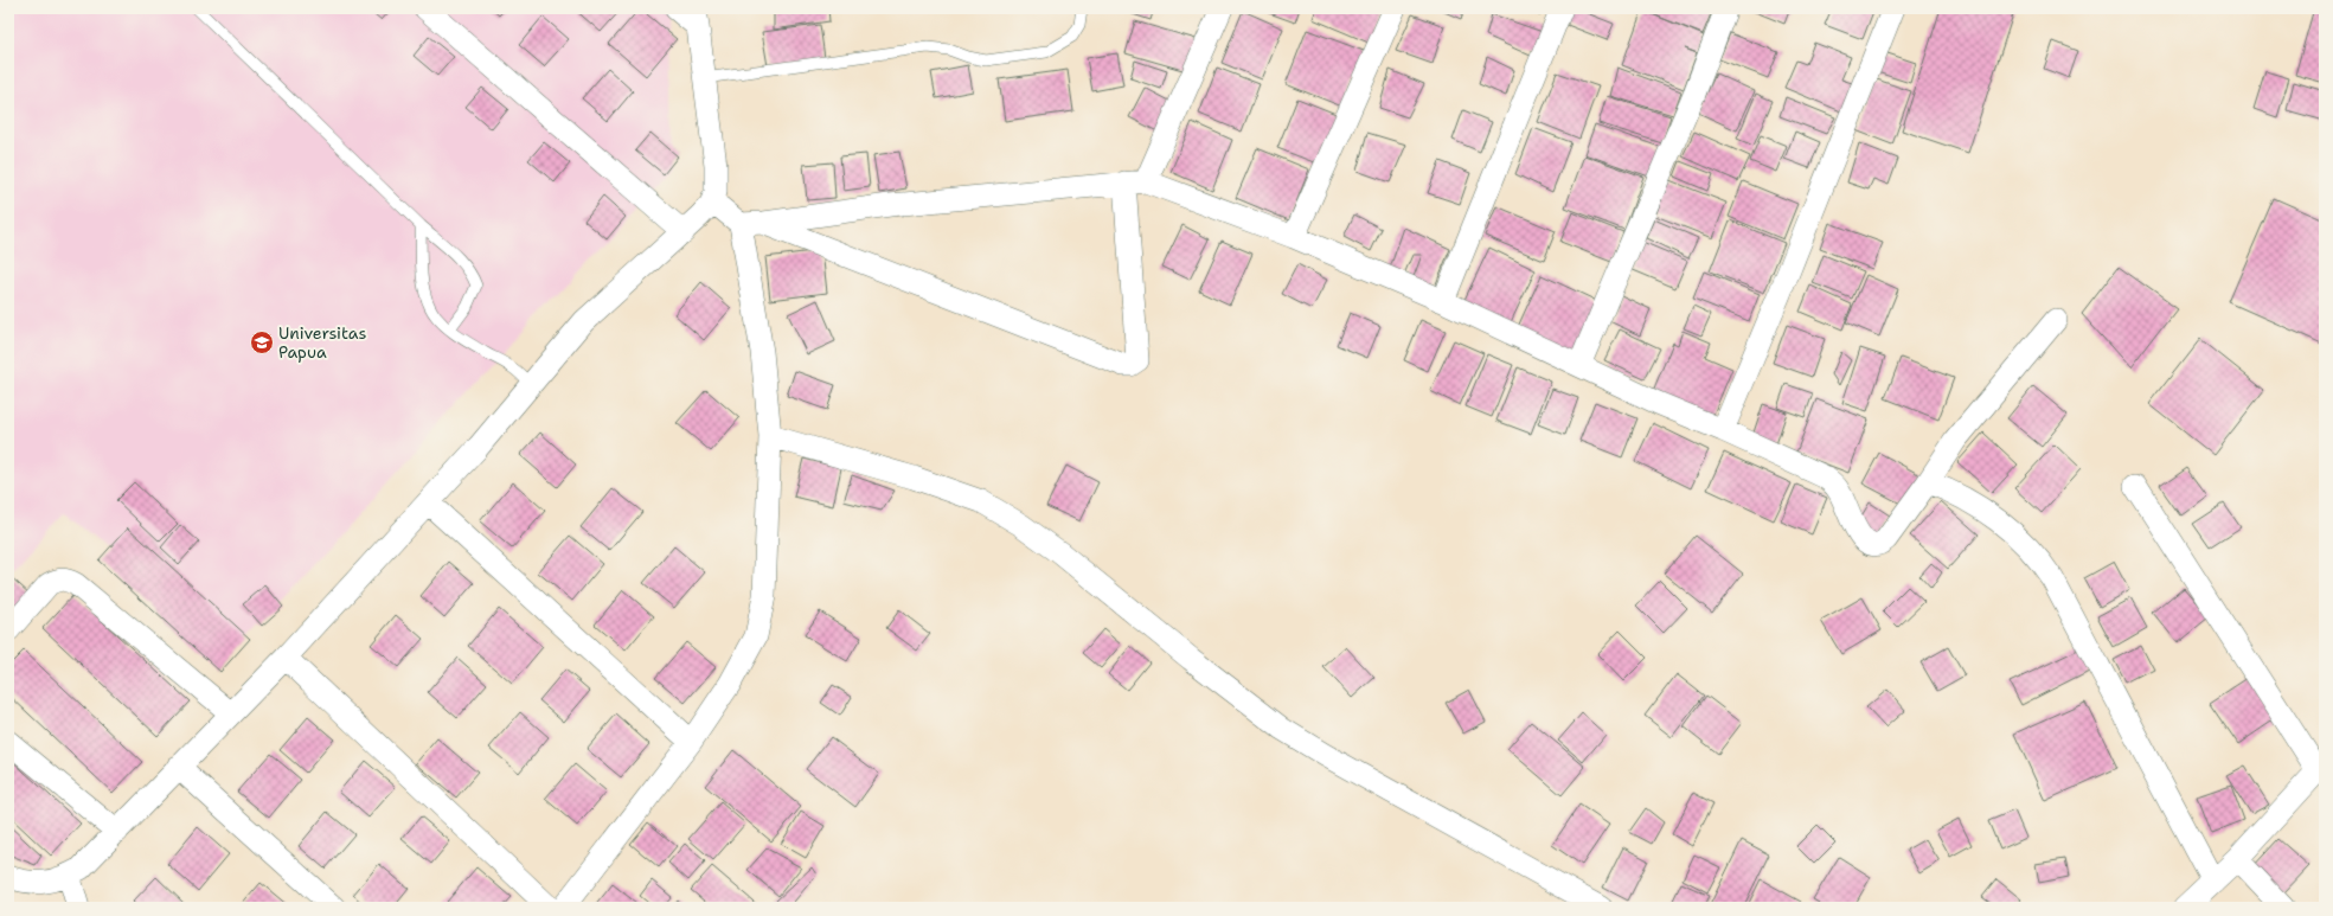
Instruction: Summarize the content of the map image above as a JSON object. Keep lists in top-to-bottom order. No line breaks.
{"places":{"school or university":["Universitas Papua"]}}
